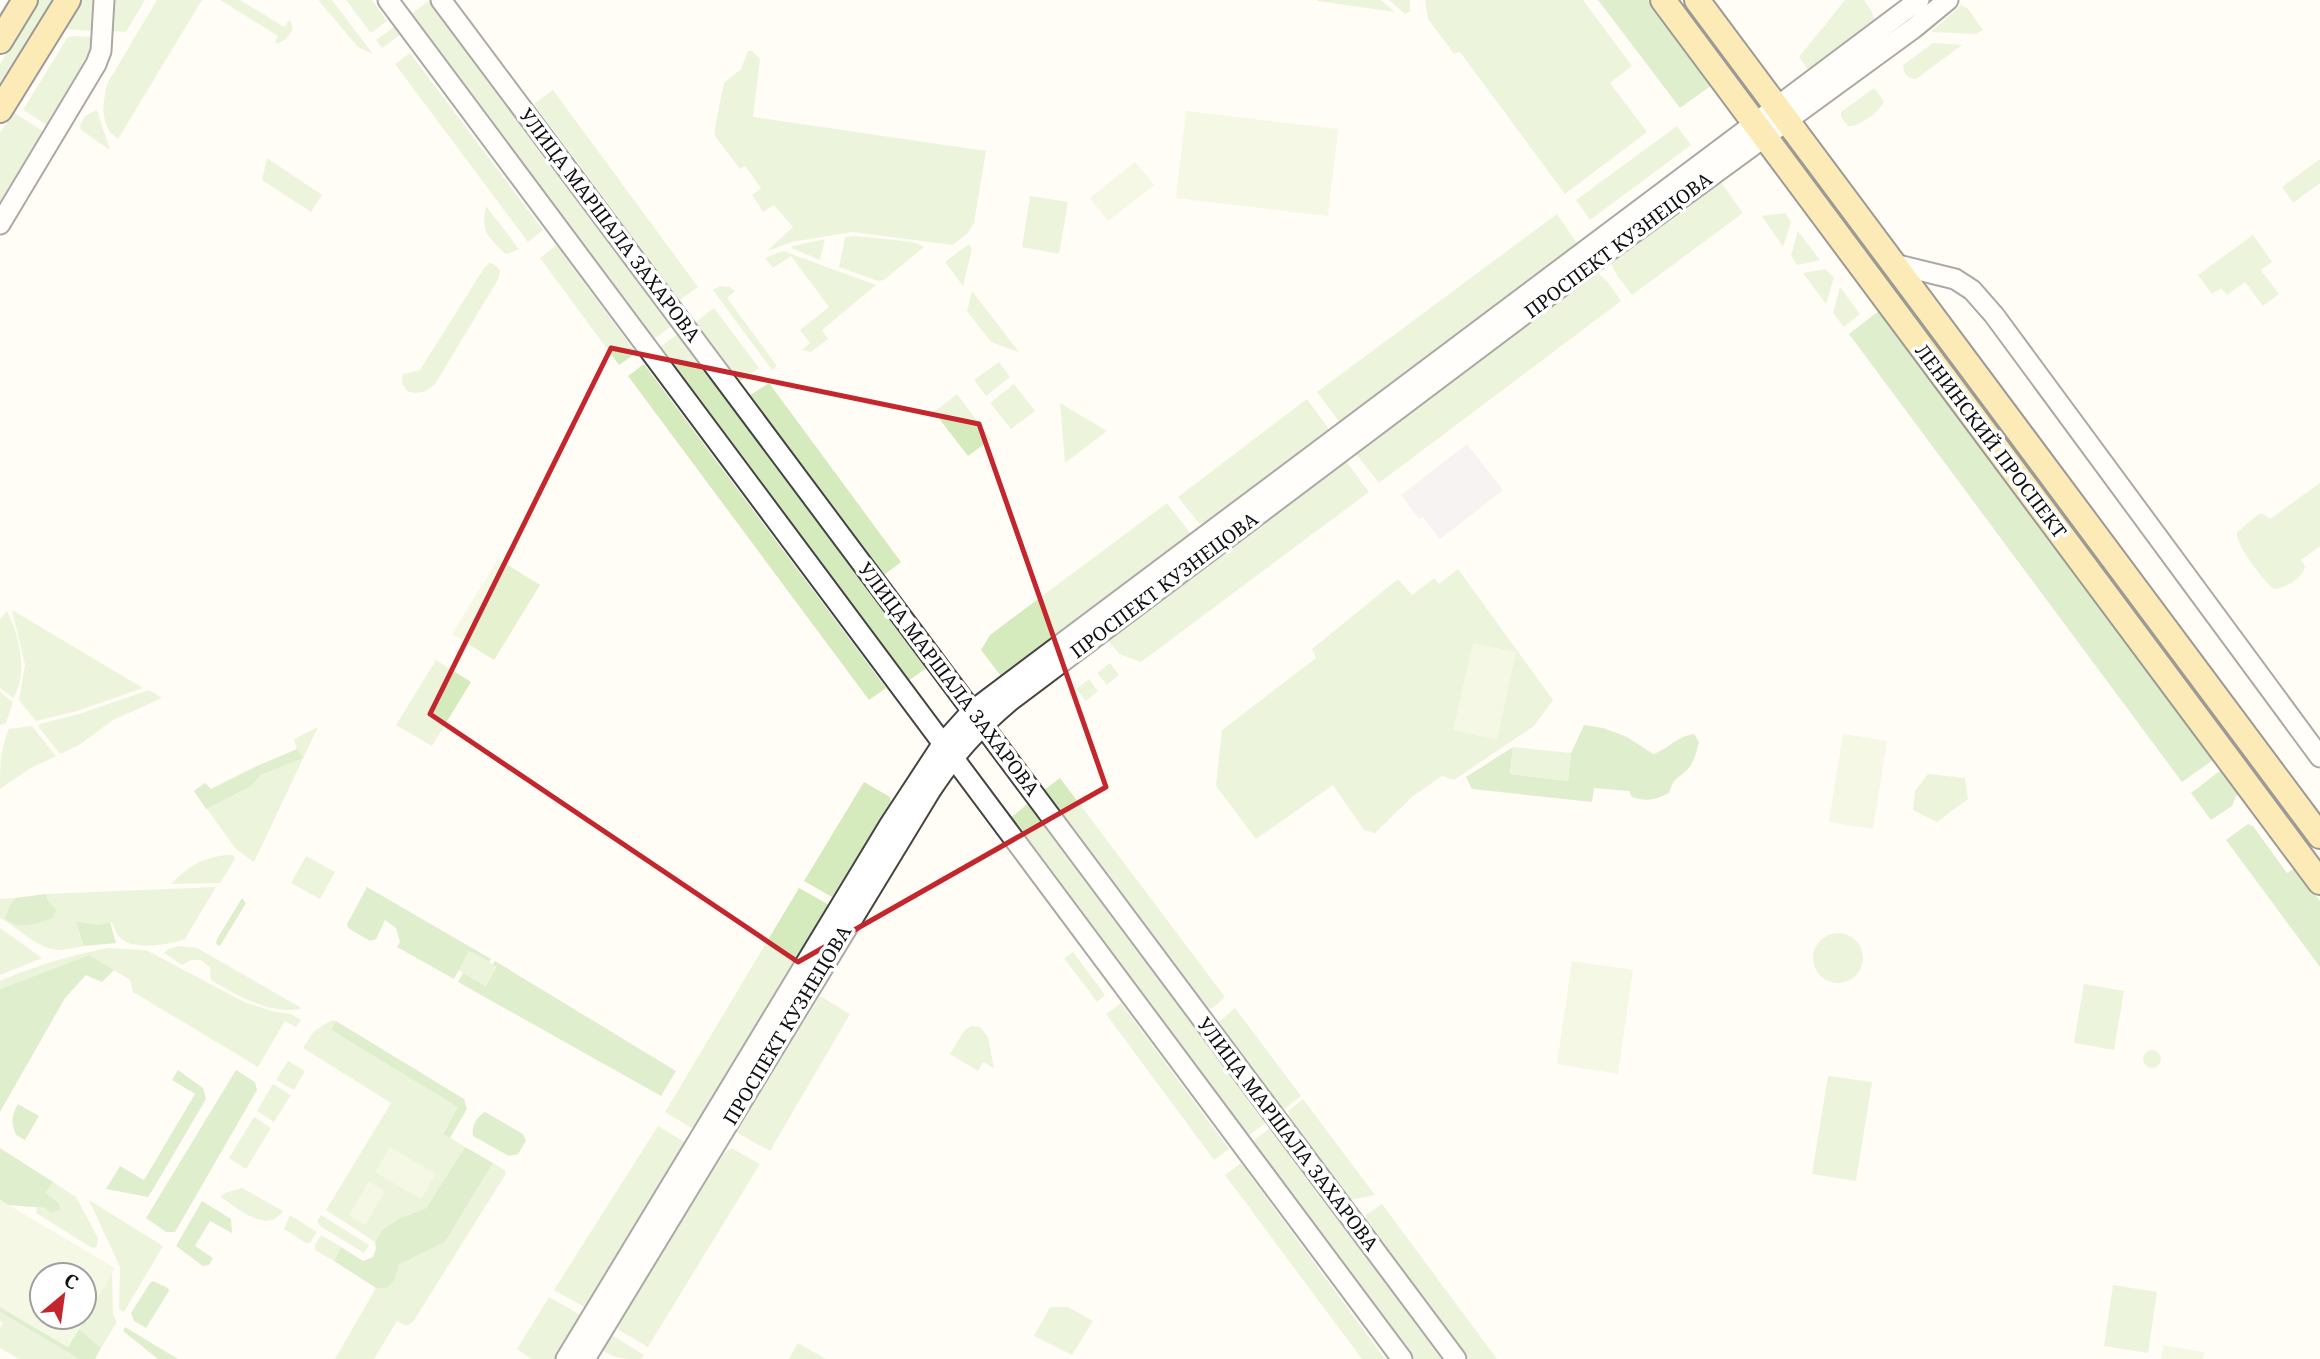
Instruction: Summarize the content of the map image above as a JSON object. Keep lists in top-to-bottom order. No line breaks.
{"streets":{"main road":["ЛЕНИНСКИЙ ПРОСПЕКТ"],"street":["УЛИЦА МАРШАЛА ЗАХАРОВА","ПРОСПЕКТ КУЗНЕЦОВА"]},"crossings":[["УЛИЦА МАРШАЛА ЗАХАРОВА","ПРОСПЕКТ КУЗНЕЦОВА"],["ПРОСПЕКТ КУЗНЕЦОВА","ЛЕНИНСКИЙ ПРОСПЕКТ"]],"north":"top right"}
